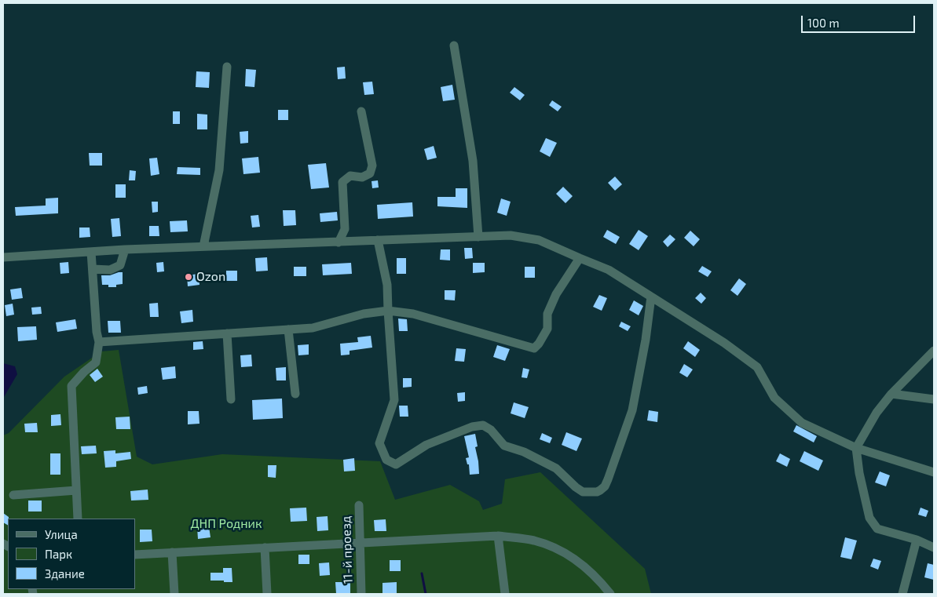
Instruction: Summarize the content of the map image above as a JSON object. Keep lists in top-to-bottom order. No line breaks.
{"streets":{"street":["11-й проезд"]},"parks":["ДНП Родник"],"places":["Ozon"],"legend":["Улица","Парк","Здание"],"scale_bar":"100 m"}
